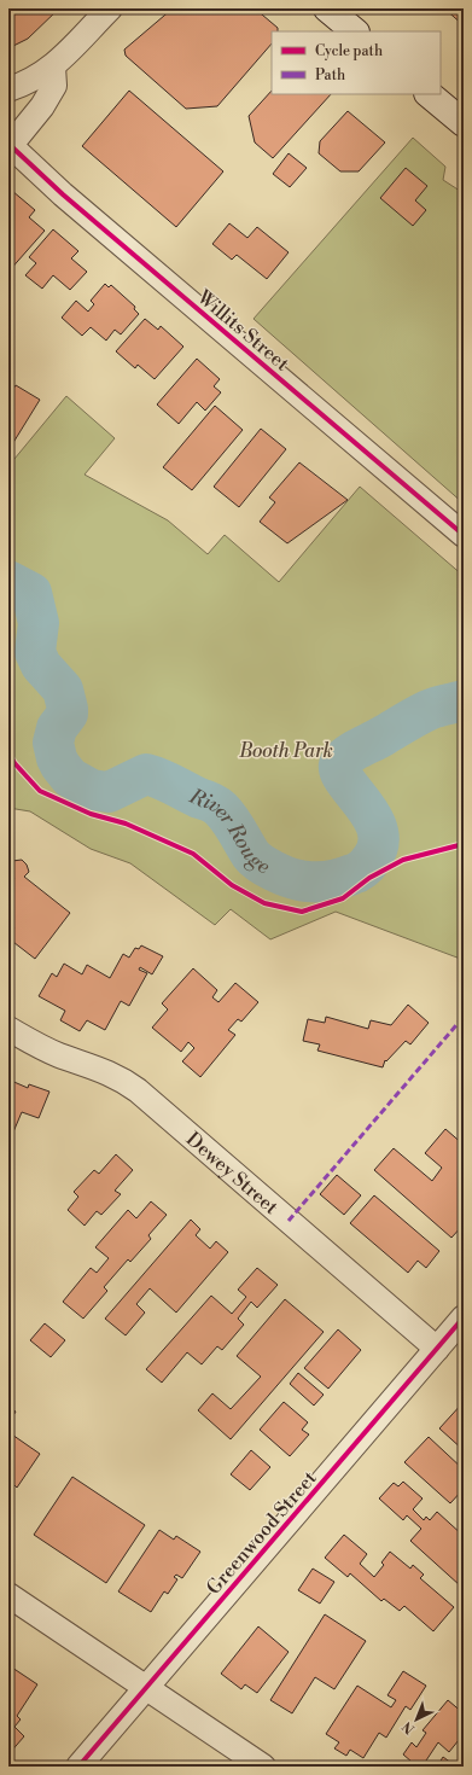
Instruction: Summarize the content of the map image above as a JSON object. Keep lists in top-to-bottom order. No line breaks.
{"streets":{"street":["Willits Street","Dewey Street","Greenwood Street"]},"crossings":[["Dewey Street","Greenwood Street"]],"water":["River Rouge"],"parks":["Booth Park"],"legend":["Cycle path","Path"],"north":"bottom left"}
